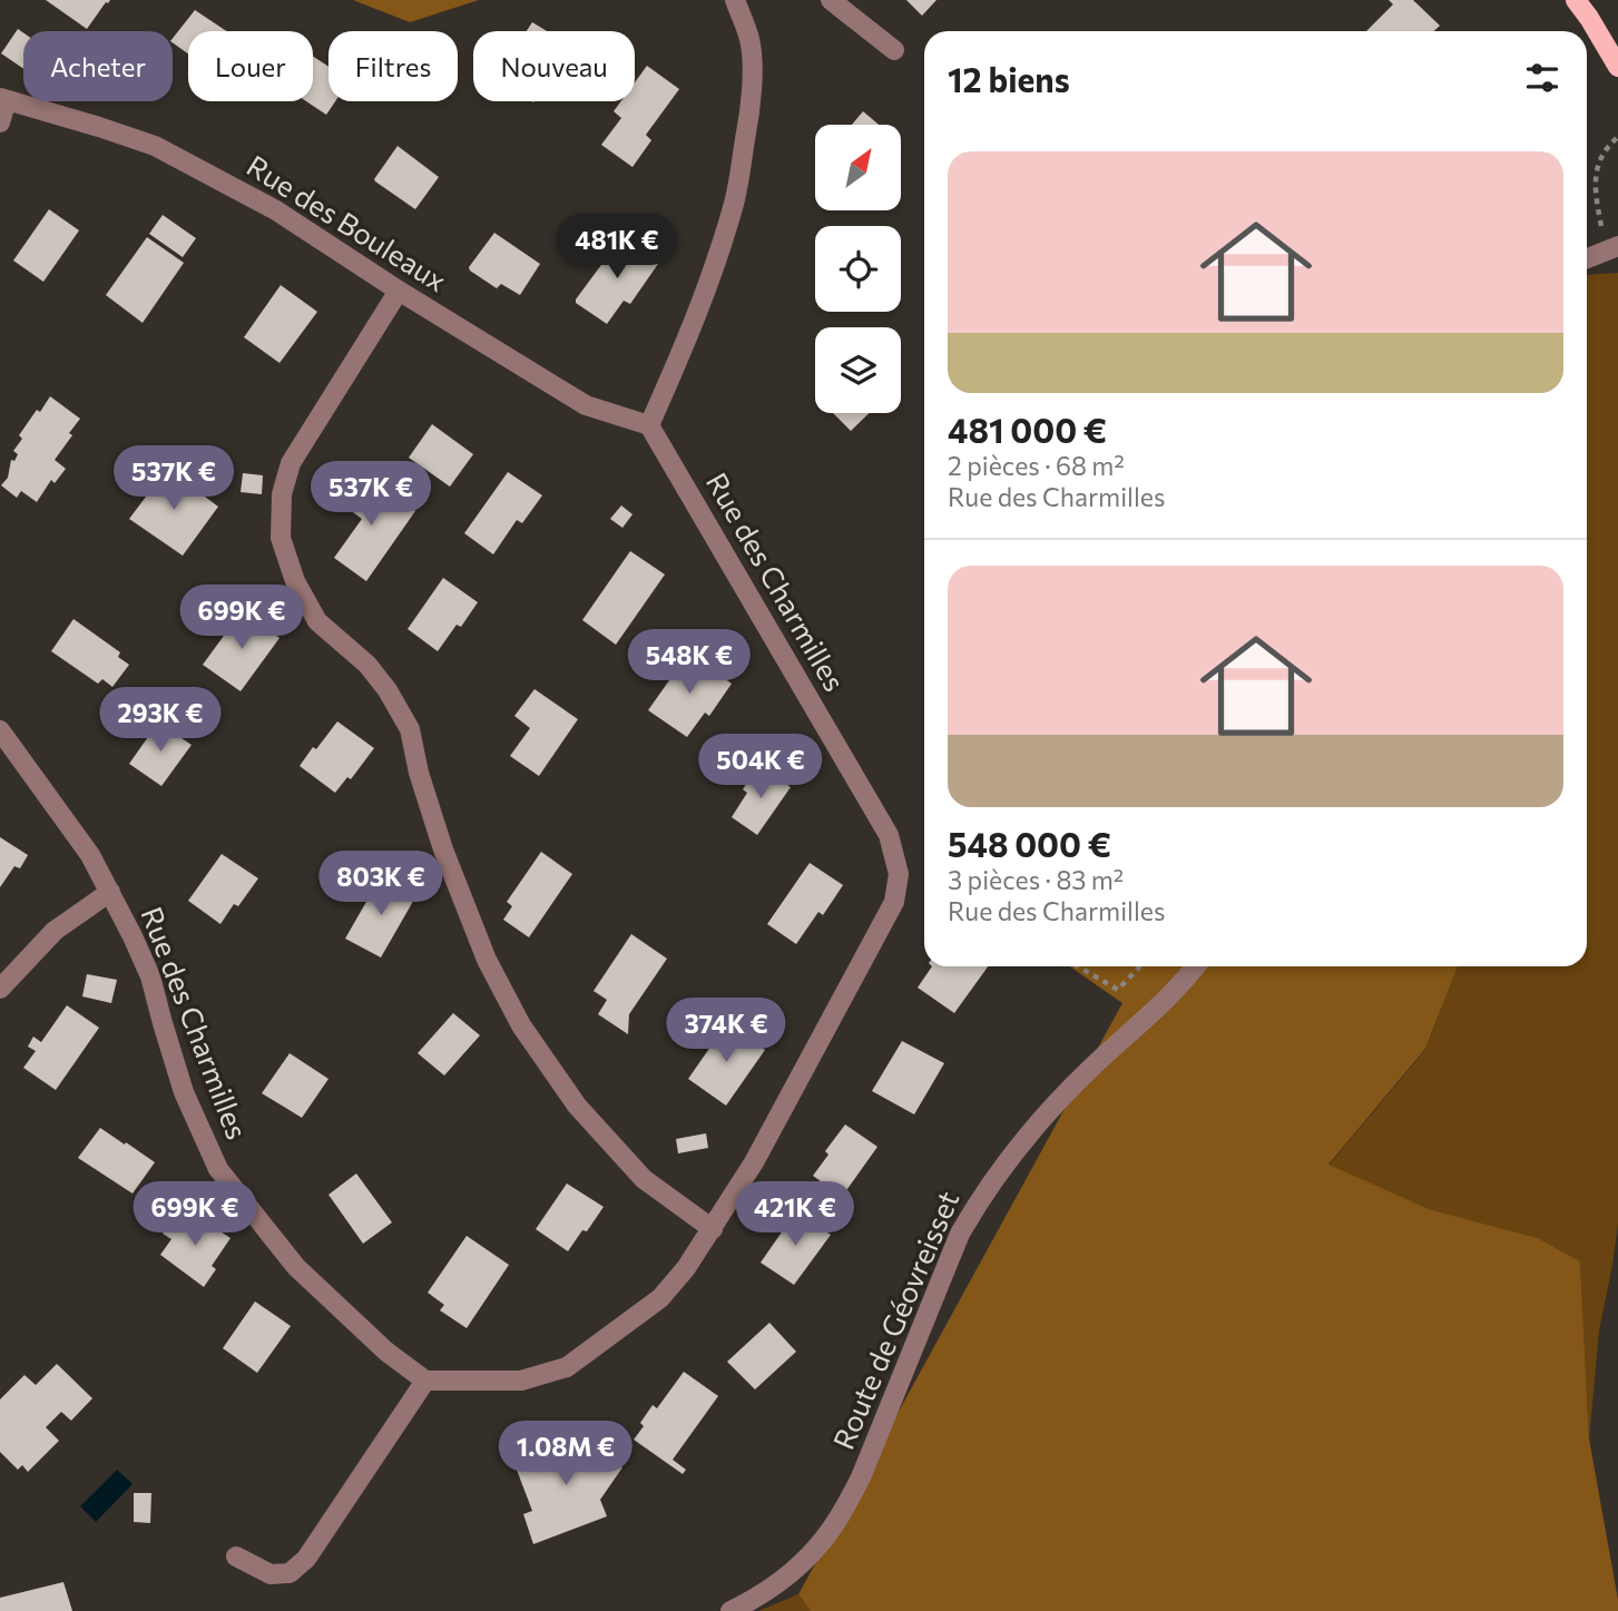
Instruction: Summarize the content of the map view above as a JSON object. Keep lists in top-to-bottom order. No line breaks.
{"streets":{"street":["Rue des Bouleaux","Rue des Charmilles","Route de Géovreisset"]},"crossings":[["Rue des Bouleaux","Rue des Charmilles"]],"north":"top right","page":{"chip":["Acheter","Louer","Filtres","Nouveau"],"heading":"12 biens","list":[{"name":"481 000 €","note":"2 pièces · 68 m² · Rue des Charmilles"},{"name":"548 000 €","note":"3 pièces · 83 m² · Rue des Charmilles"}],"price":["481K €","537K €","537K €","699K €","548K €","293K €","504K €","803K €","374K €","699K €","421K €","1.08M €"]}}
